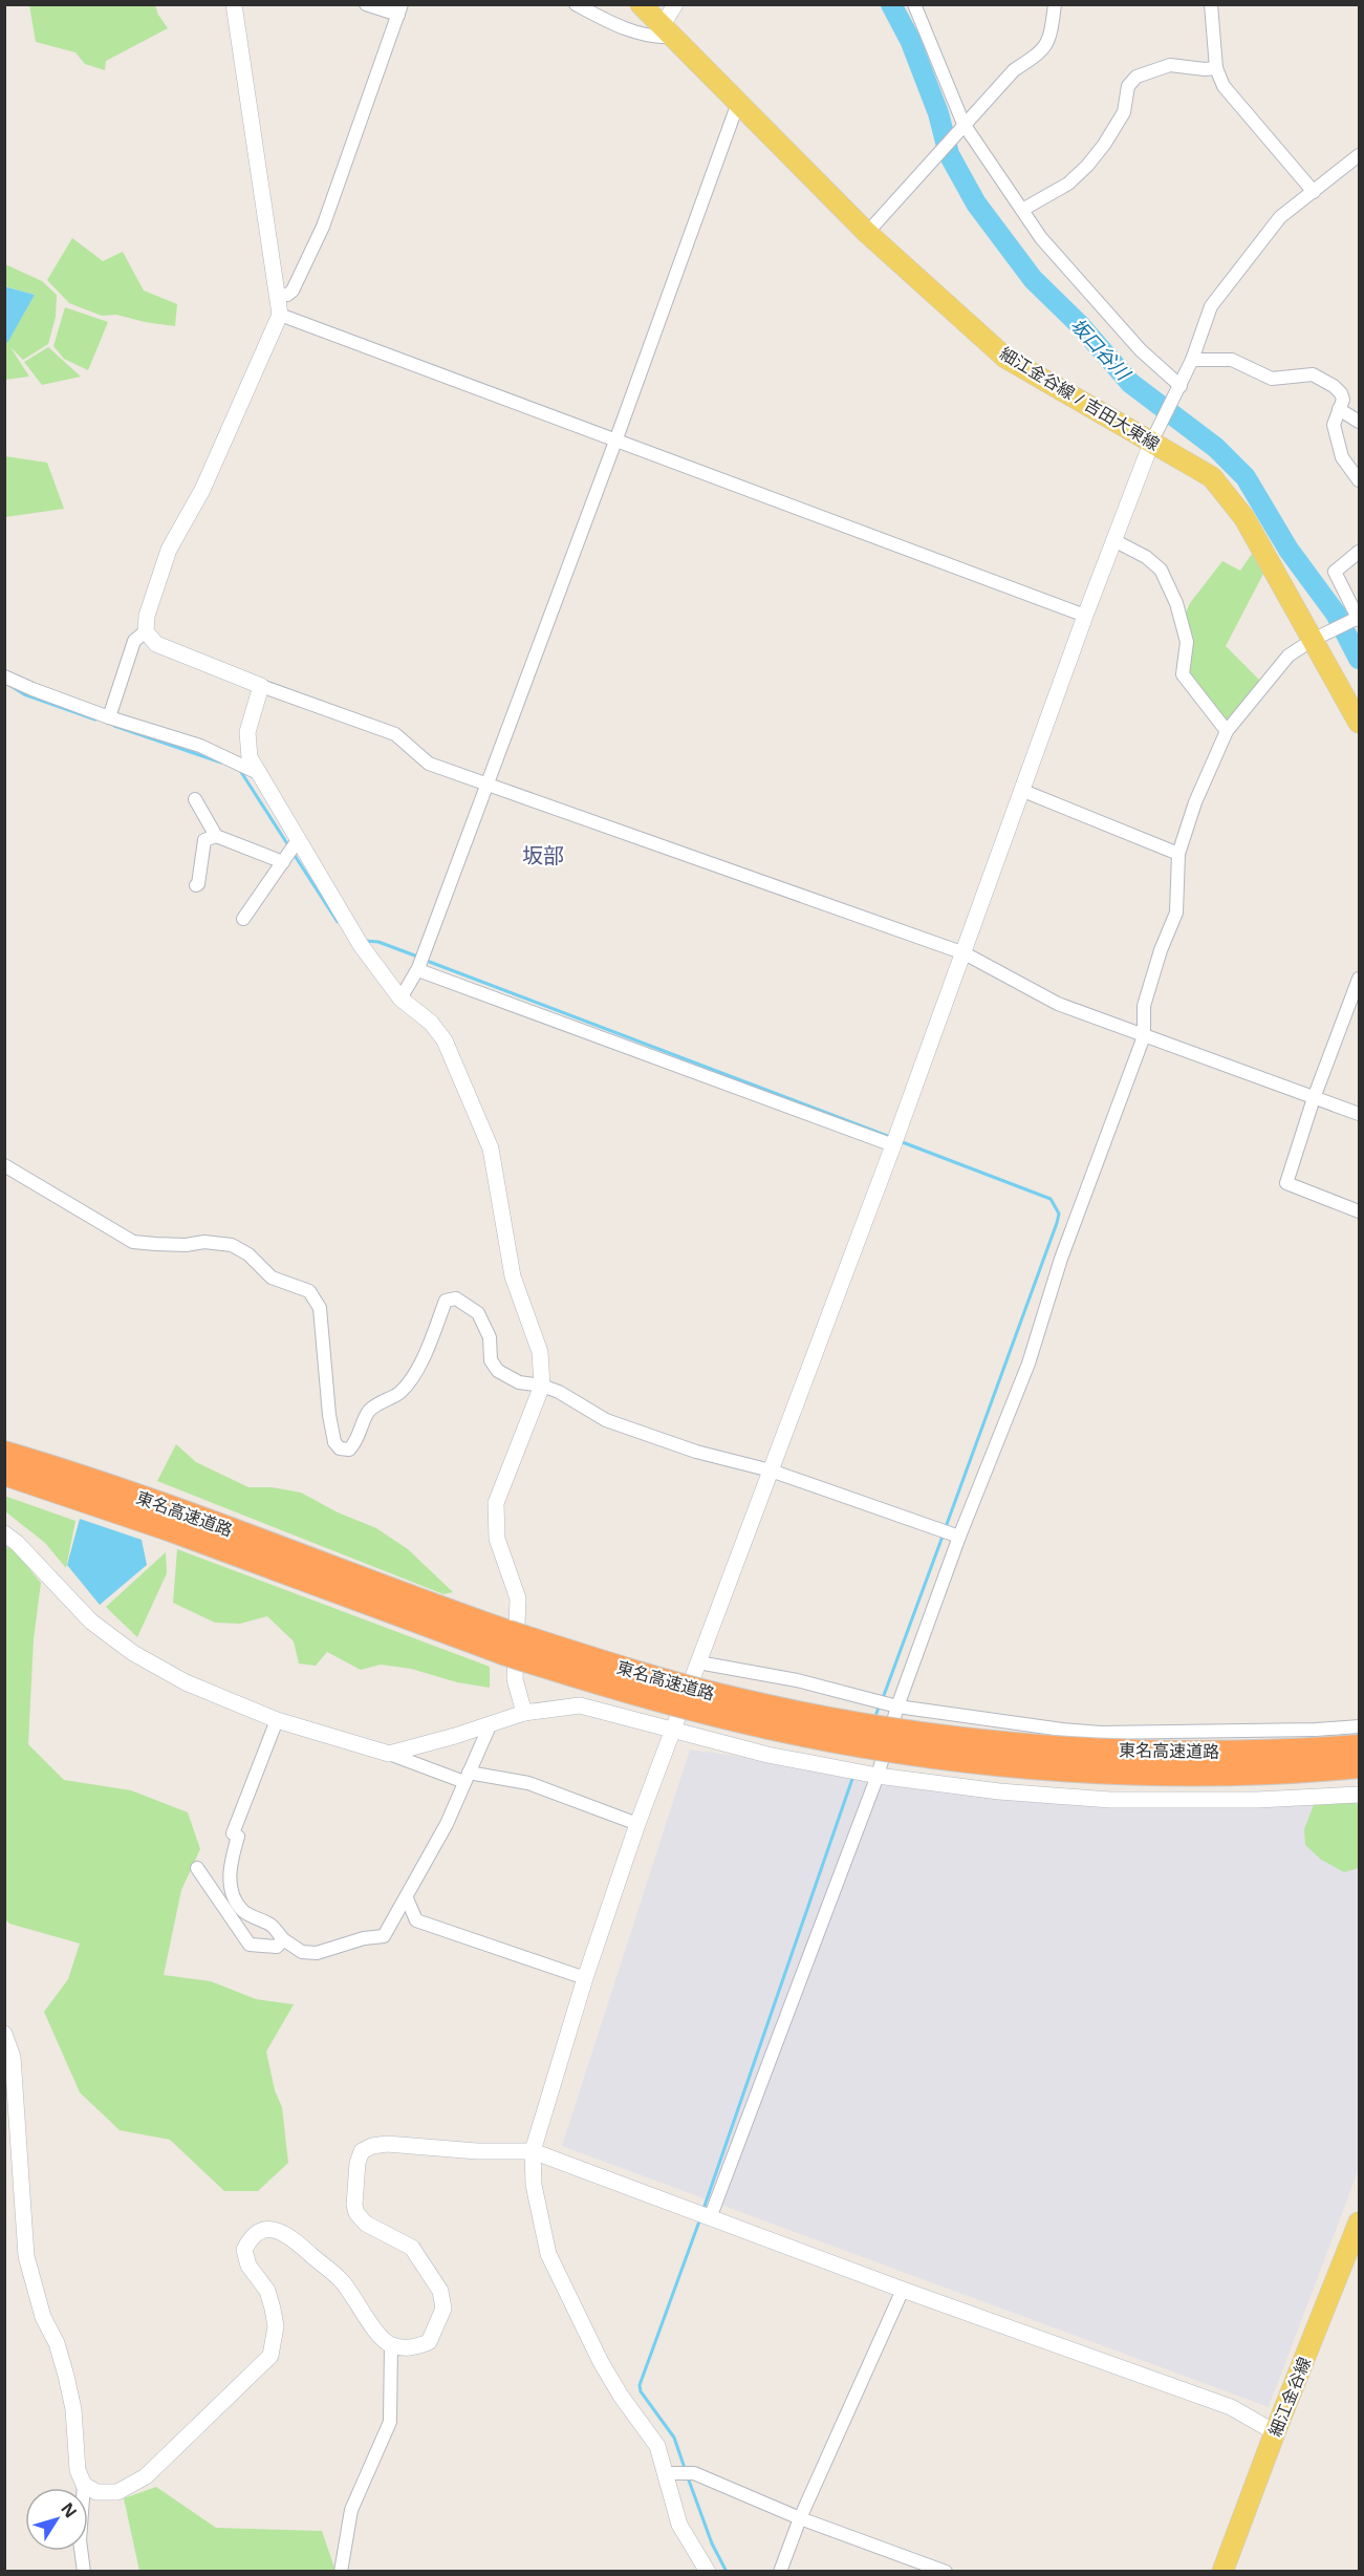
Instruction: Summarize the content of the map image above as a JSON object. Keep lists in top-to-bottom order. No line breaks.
{"streets":{"highway":["東名高速道路"],"main road":["細江金谷線 / 吉田大東線","細江金谷線"]},"districts":["坂部"],"water":["坂口谷川"],"north":"top right"}
